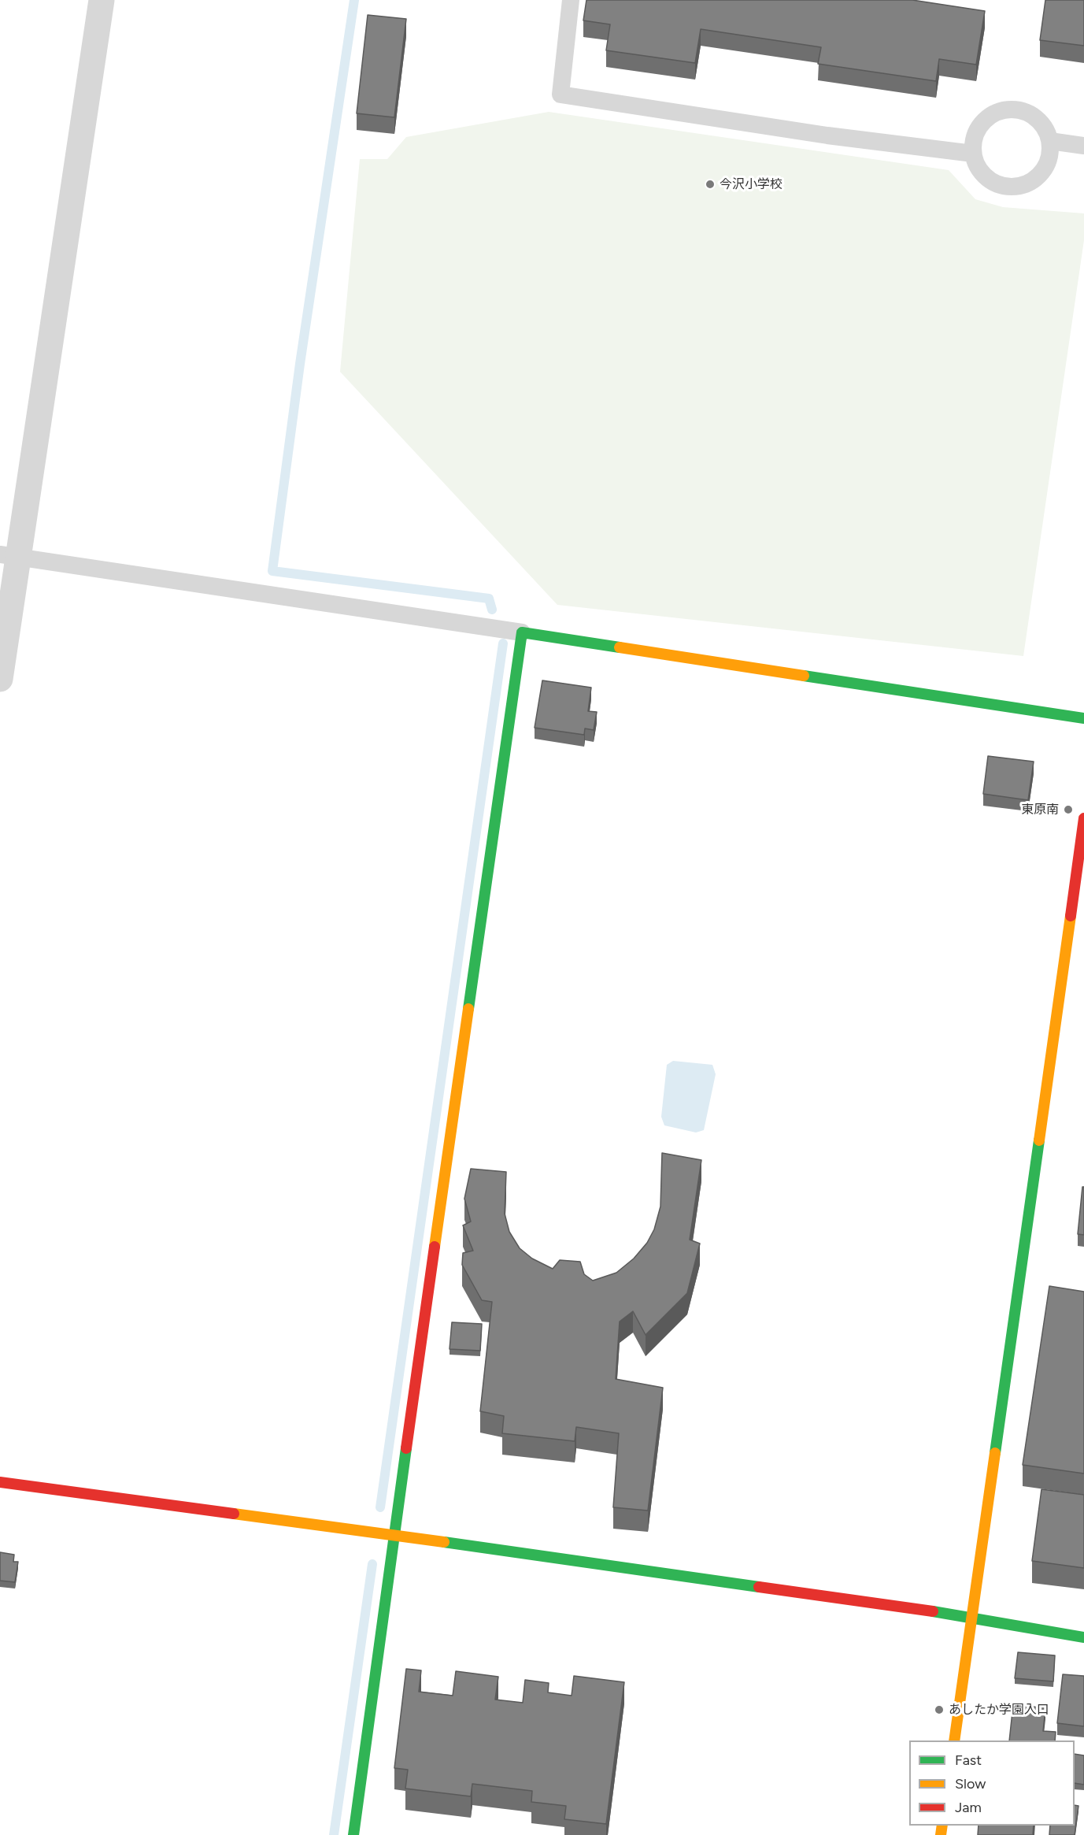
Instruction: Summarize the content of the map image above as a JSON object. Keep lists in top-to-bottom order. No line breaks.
{"places":["今沢小学校","東原南","あしたか学園入口"],"legend":["Fast","Slow","Jam"]}
